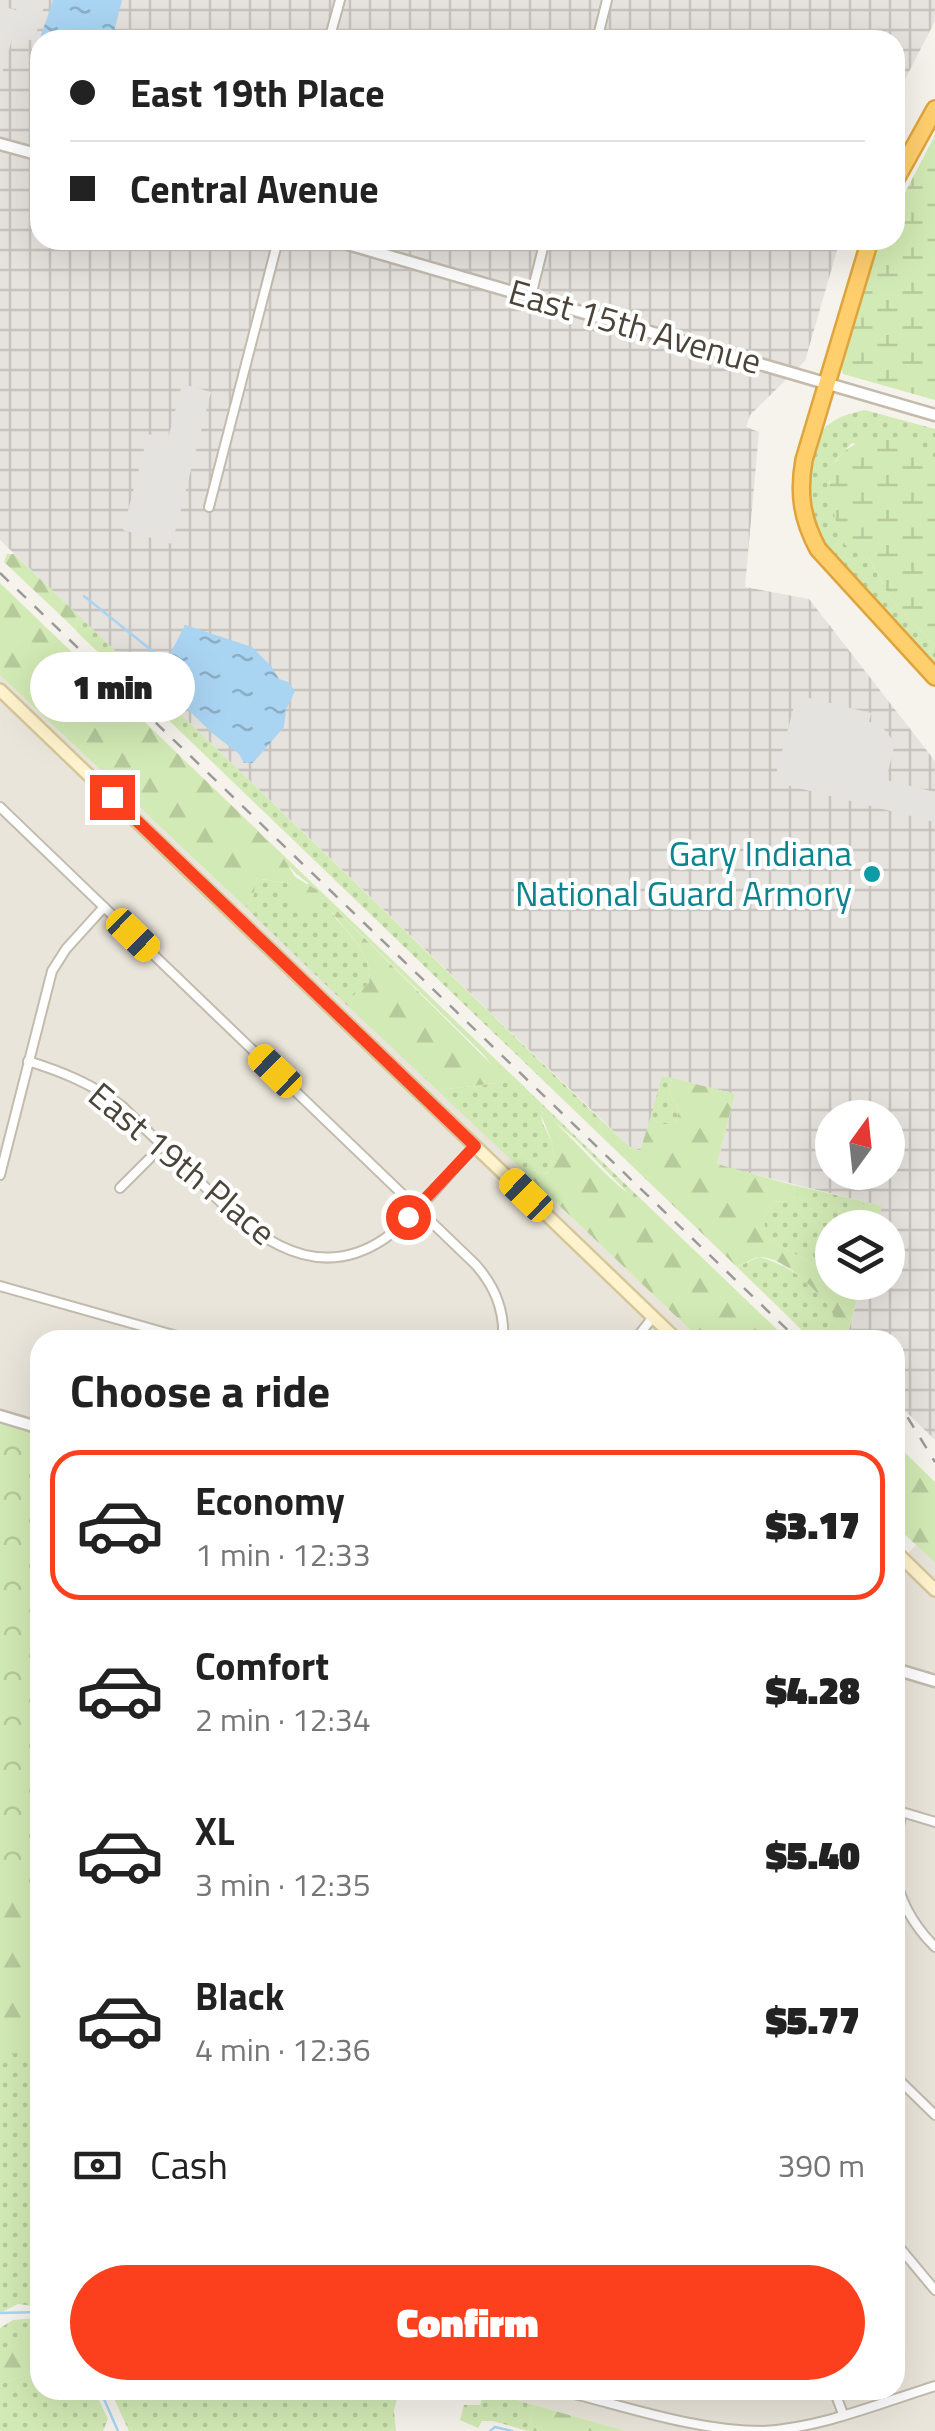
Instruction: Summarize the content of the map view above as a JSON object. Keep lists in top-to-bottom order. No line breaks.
{"streets":{"street":["East 15th Avenue","East 19th Place"]},"places":["Gary Indiana National Guard Armory"],"north":"top","page":{"banner":["East 19th Place","Central Avenue"],"bubble":"1 min","heading":"Choose a ride","list":[{"name":"Economy","note":"1 min · 12:33","value":"$3.17"},{"name":"Comfort","note":"2 min · 12:34","value":"$4.28"},{"name":"XL","note":"3 min · 12:35","value":"$5.40"},{"name":"Black","note":"4 min · 12:36","value":"$5.77"}],"pay":["Cash","390 m"],"buttons":"Confirm"}}
